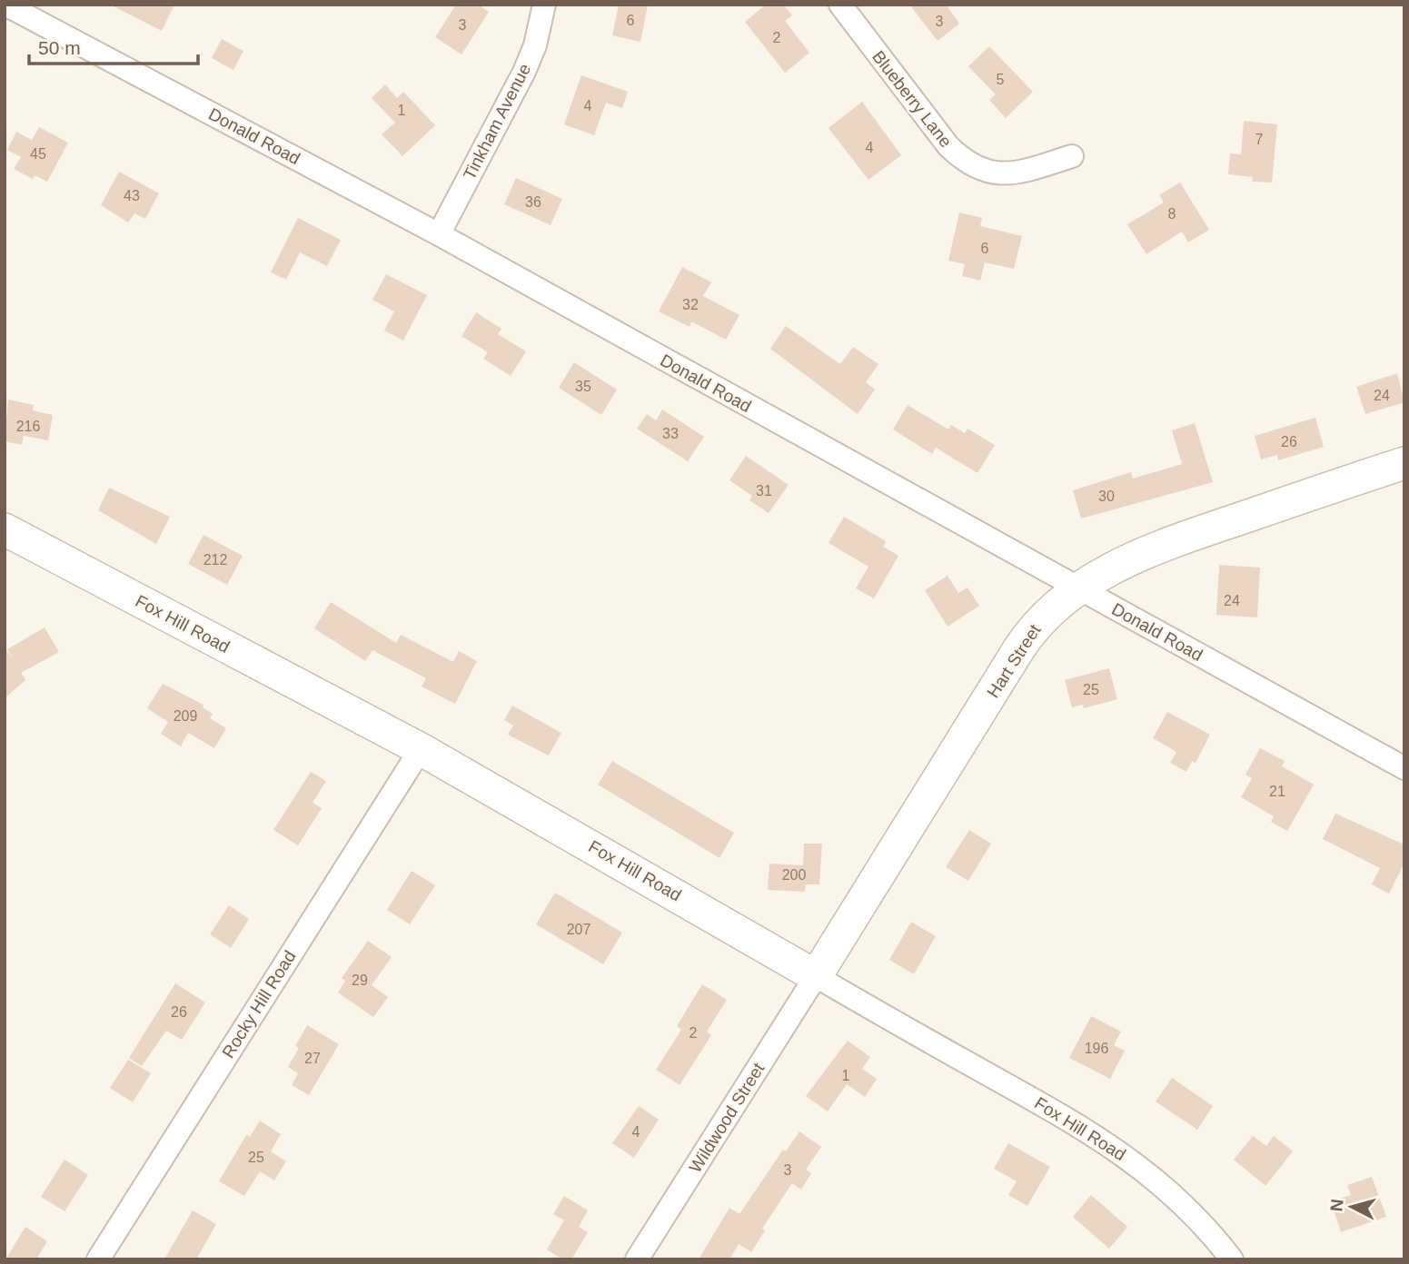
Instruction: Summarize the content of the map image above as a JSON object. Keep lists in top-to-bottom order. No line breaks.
{"streets":{"street":["Blueberry Lane","Tinkham Avenue","Donald Road","Fox Hill Road","Hart Street","Rocky Hill Road","Wildwood Street"]},"crossings":[["Tinkham Avenue","Donald Road"],["Donald Road","Hart Street"],["Fox Hill Road","Hart Street"],["Fox Hill Road","Rocky Hill Road"],["Fox Hill Road","Wildwood Street"],["Hart Street","Wildwood Street"]],"house_numbers":["6","3","3","2","5","4","1","7","4","45","43","36","8","6","32","35","24","216","33","26","31","30","212","24","25","209","21","200","207","29","26","2","196","27","1","4","25","3"],"scale_bar":"50 m","north":"left"}
